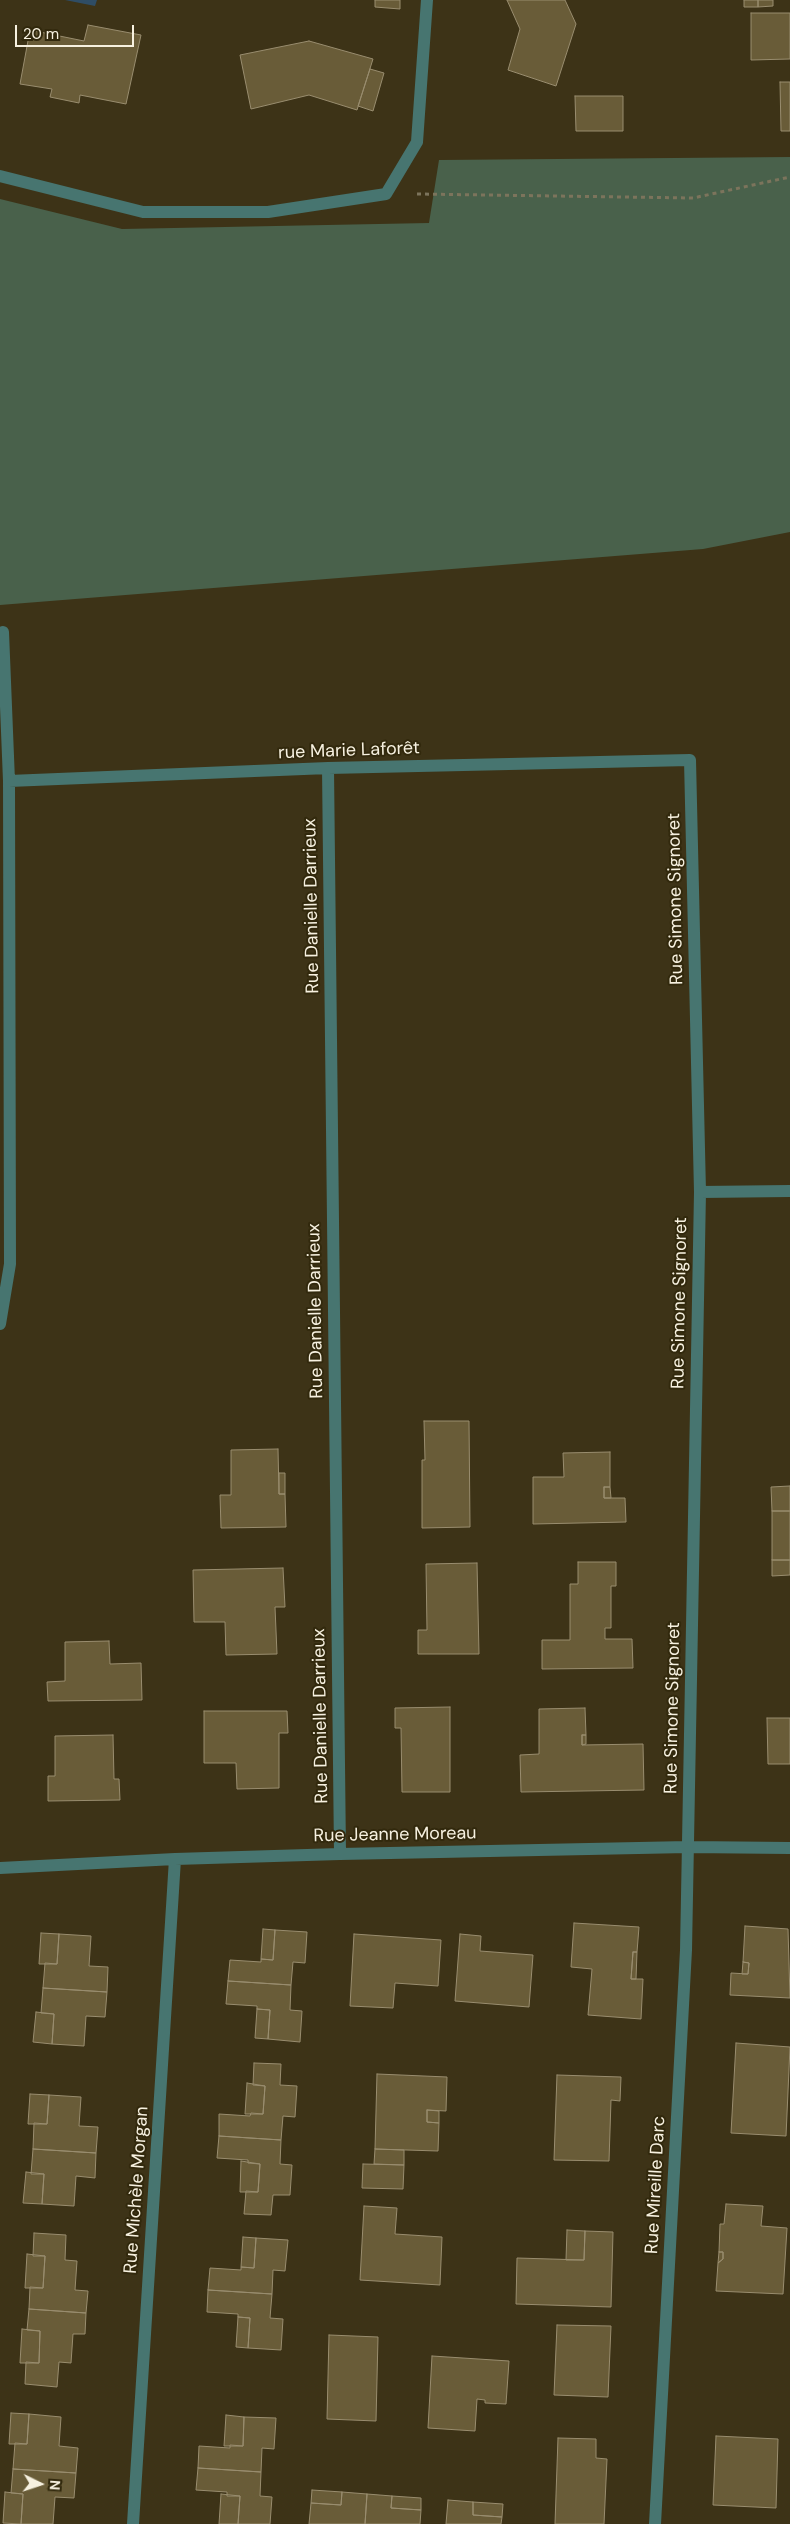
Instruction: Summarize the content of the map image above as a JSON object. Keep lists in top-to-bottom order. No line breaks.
{"streets":{"street":["rue Marie Laforêt","Rue Simone Signoret","Rue Danielle Darrieux","Rue Jeanne Moreau","Rue Mireille Darc","Rue Michèle Morgan"]},"crossings":[["rue Marie Laforêt","Rue Simone Signoret"],["rue Marie Laforêt","Rue Danielle Darrieux"],["Rue Simone Signoret","Rue Jeanne Moreau"],["Rue Simone Signoret","Rue Mireille Darc"],["Rue Danielle Darrieux","Rue Jeanne Moreau"],["Rue Jeanne Moreau","Rue Mireille Darc"],["Rue Jeanne Moreau","Rue Michèle Morgan"]],"scale_bar":"20 m","north":"right"}
